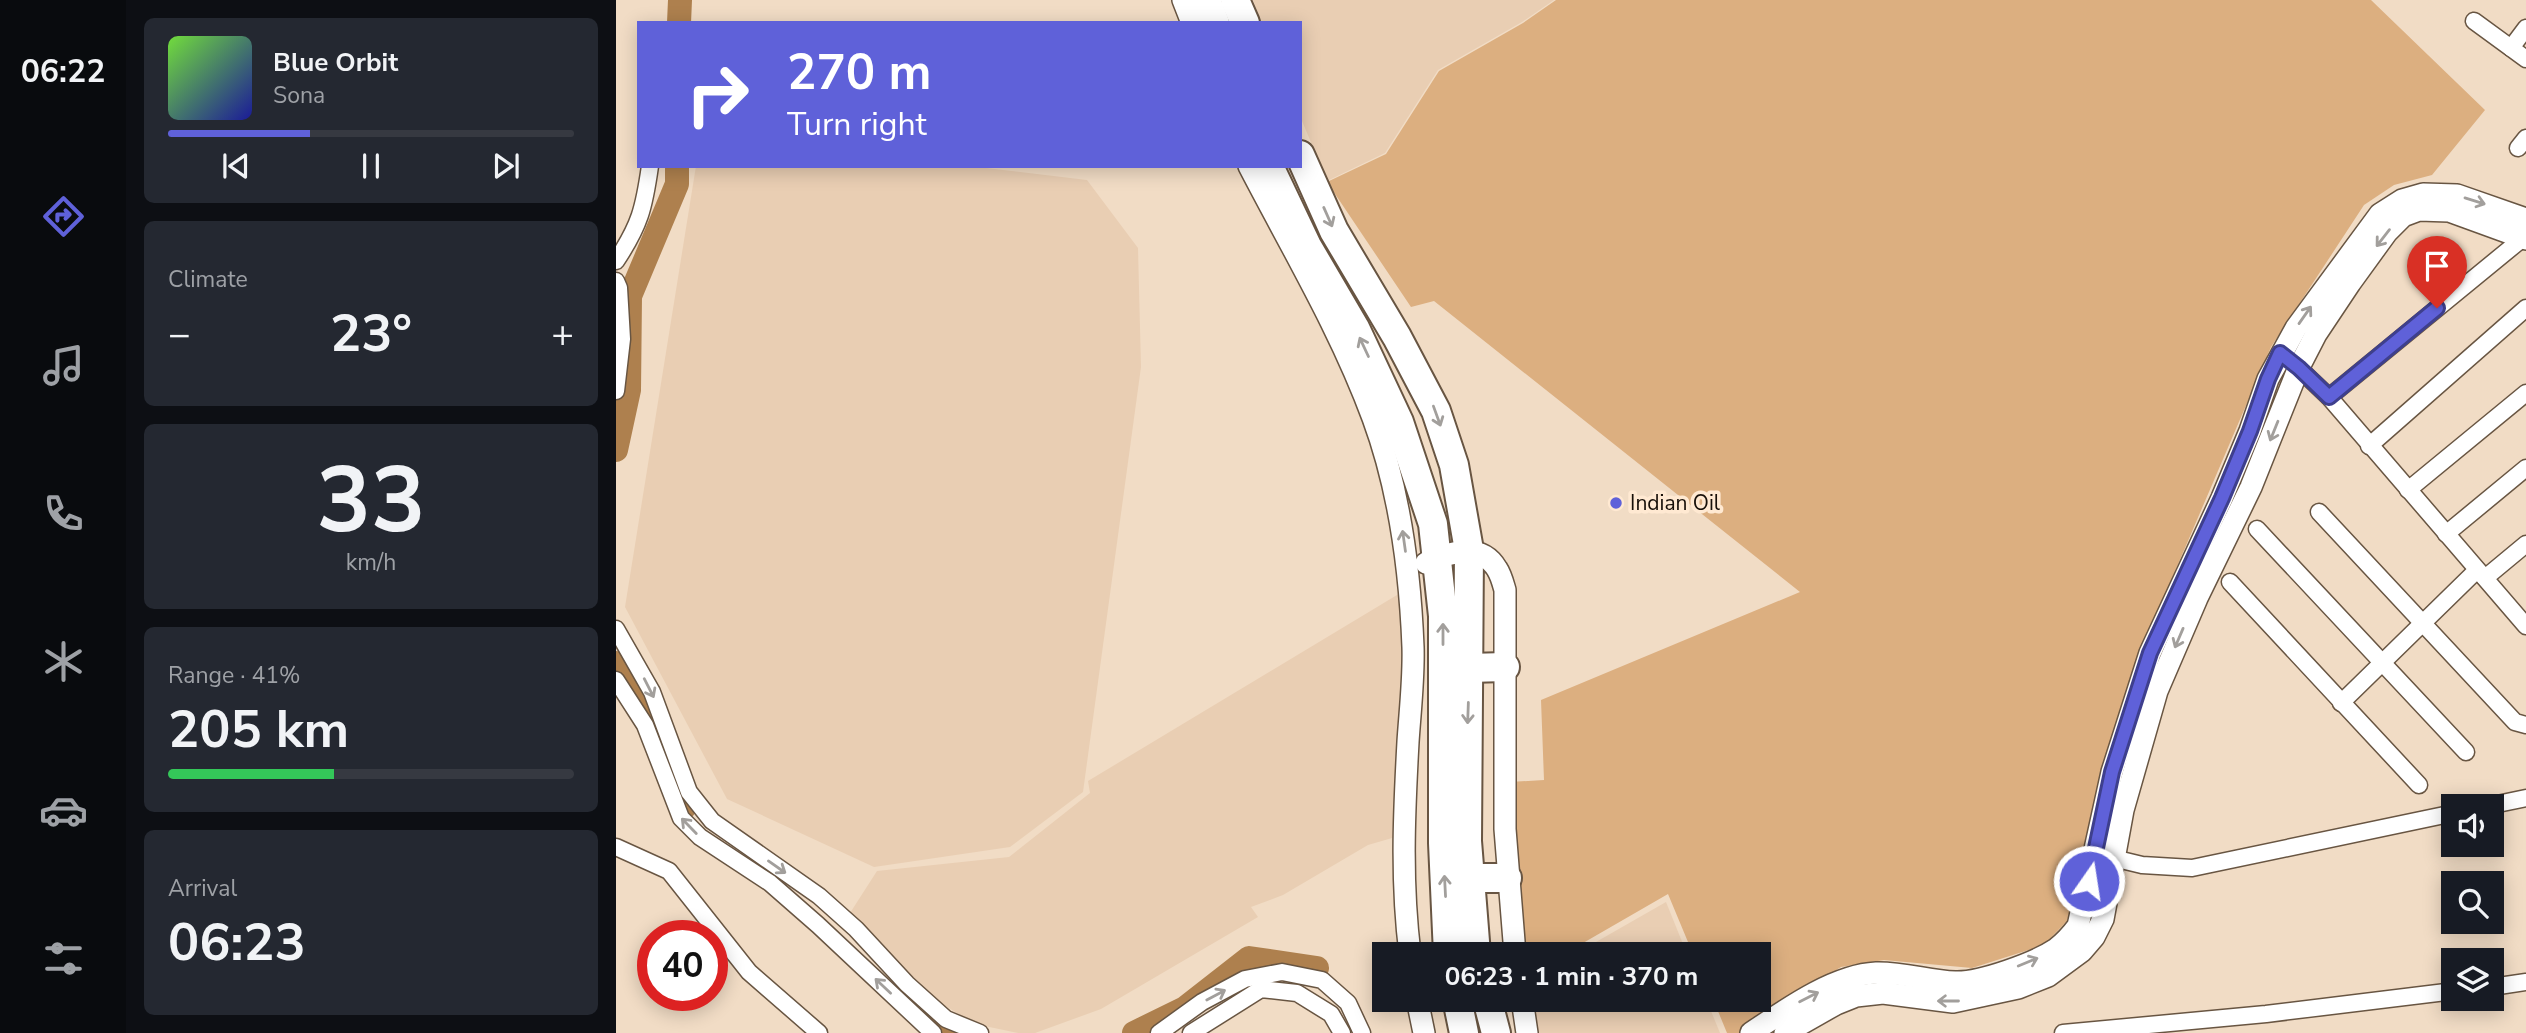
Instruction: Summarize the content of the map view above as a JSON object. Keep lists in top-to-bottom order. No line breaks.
{"places":["Indian Oil"],"page":{"tabs":"06:22","turn":["270 m","Turn right"],"song":["Blue Orbit","Sona"],"tile":["Climate",["33","km/h"],["Range · 41%","205 km"],["Arrival","06:23"]],"heat":["−","23°","+"],"limit":"40","trip":"06:23 · 1 min · 370 m"}}
